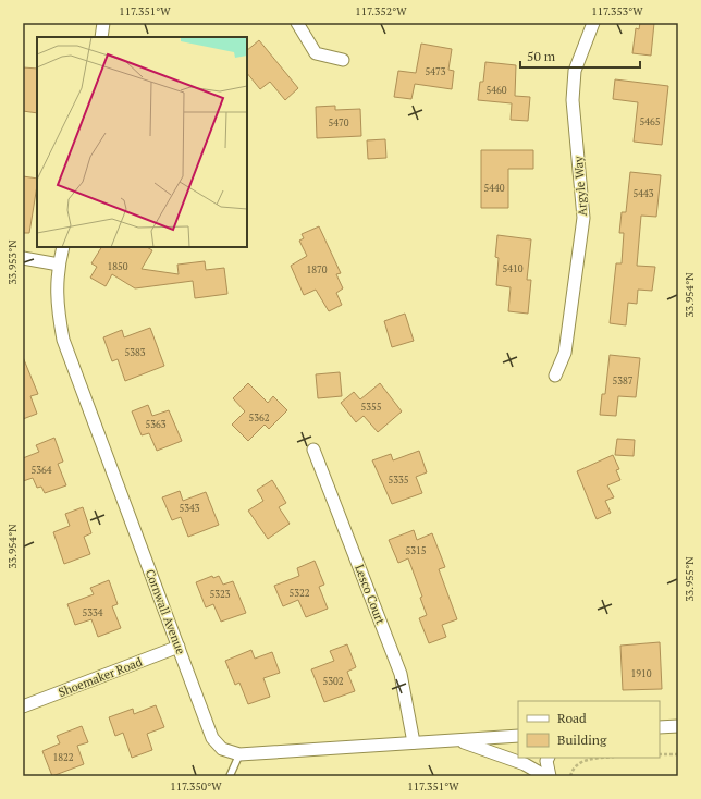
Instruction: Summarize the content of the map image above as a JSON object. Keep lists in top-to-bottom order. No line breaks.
{"streets":{"street":["Argyle Way","Lesco Court","Cornwall Avenue","Shoemaker Road"]},"crossings":[["Lesco Court","Cornwall Avenue"],["Cornwall Avenue","Shoemaker Road"]],"house_numbers":["5473","5460","5465","5470","5440","5443","1850","5410","1870","5383","5387","5355","5362","5363","5364","5335","5343","5315","5322","5323","5334","1910","5302","1822"],"legend":["Road","Building"],"scale_bar":"50 m","coordinates":["117.351°W","117.352°W","117.353°W","33.953°N","33.954°N","33.955°N","117.350°W"]}
